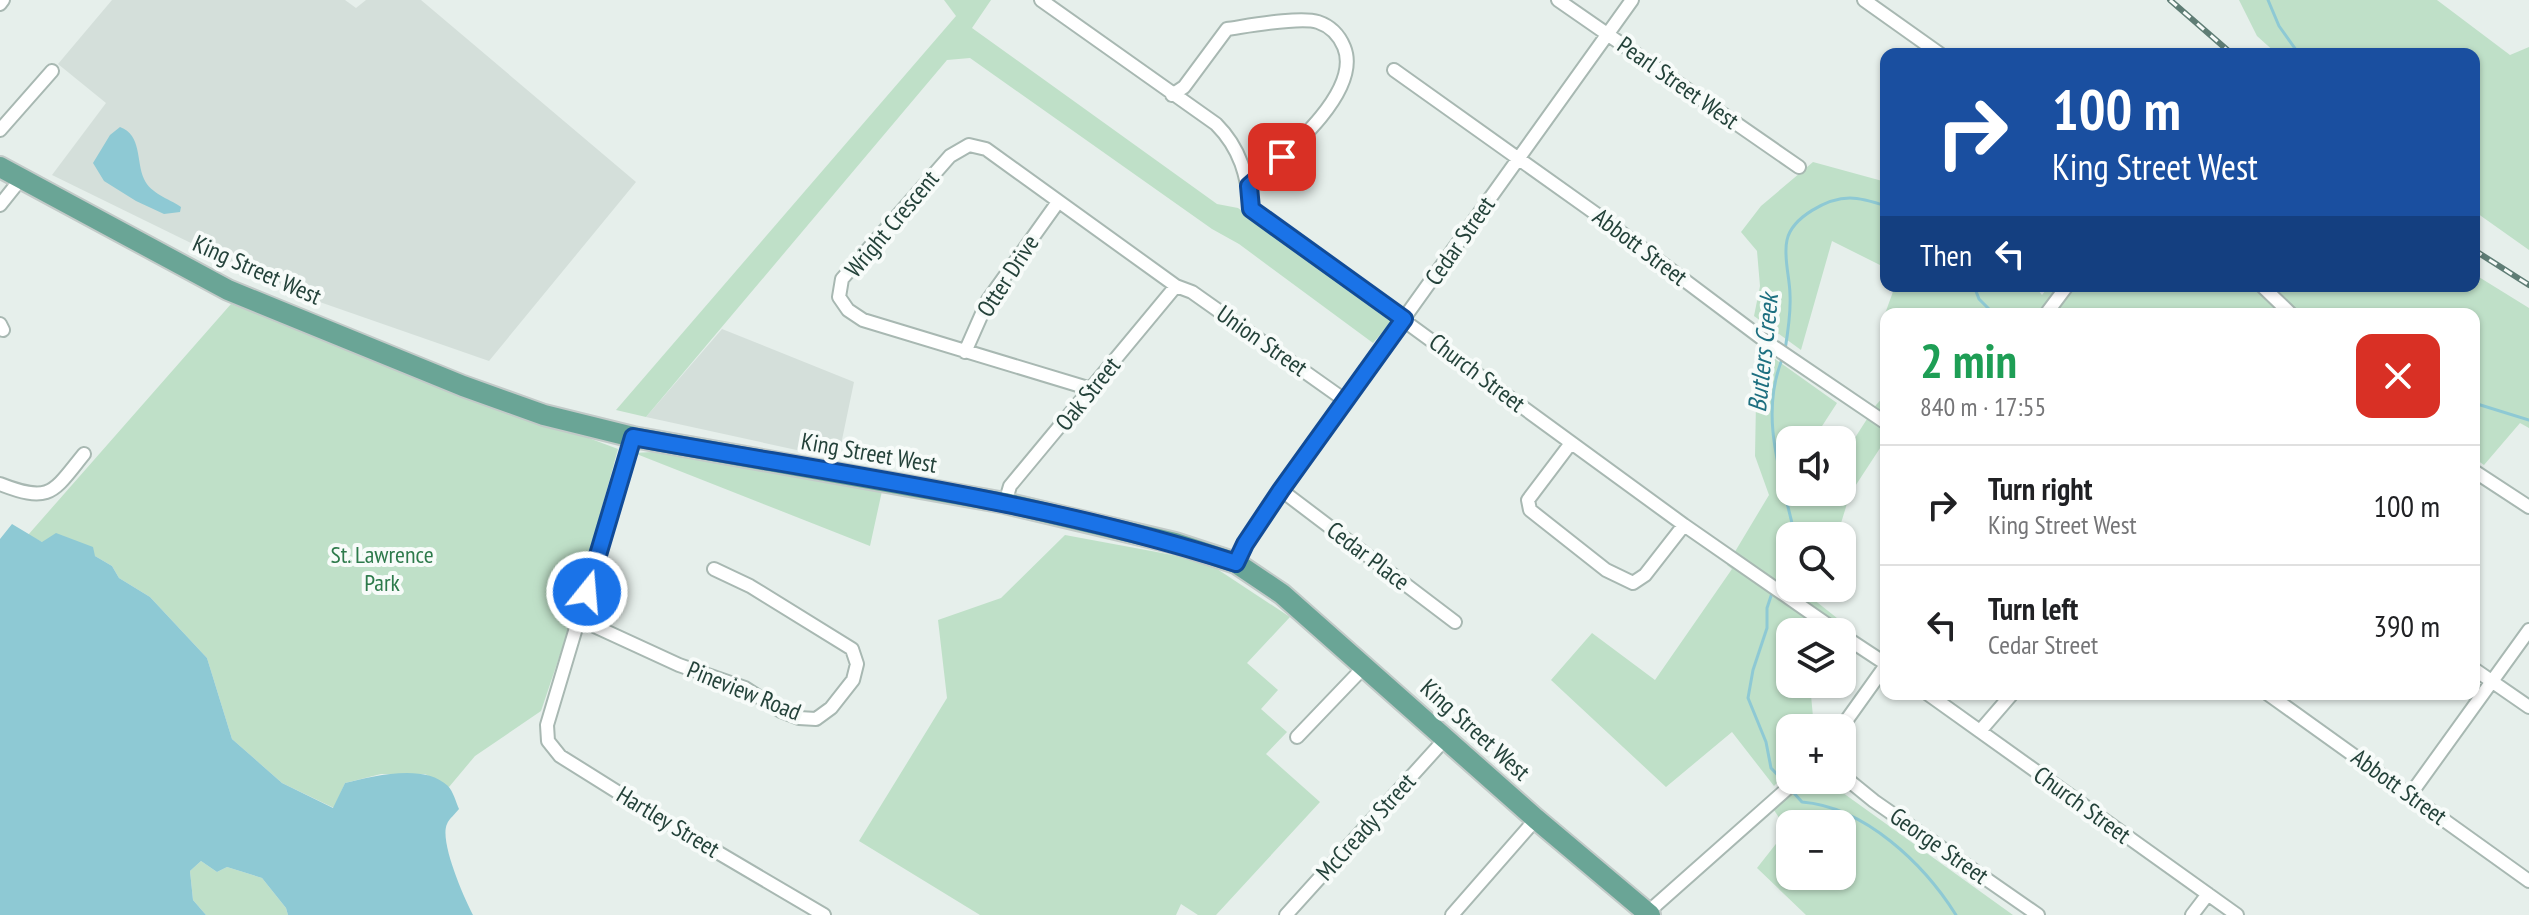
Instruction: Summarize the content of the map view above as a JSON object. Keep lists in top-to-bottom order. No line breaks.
{"streets":{"main road":["King Street West"],"street":["Pearl Street West","Wright Crescent","Cedar Street","Abbott Street","Otter Drive","Union Street","Church Street","Oak Street","Cedar Place","Pineview Road","Hartley Street","McCready Street","George Street"]},"crossings":[["Pearl Street West","Cedar Street"],["Wright Crescent","Otter Drive"],["Wright Crescent","Union Street"],["Wright Crescent","Oak Street"],["Cedar Street","Abbott Street"],["Cedar Street","King Street West"],["Cedar Street","Union Street"],["Cedar Street","Church Street"],["Cedar Street","Cedar Place"],["King Street West","Oak Street"],["King Street West","Hartley Street"],["King Street West","McCready Street"],["Union Street","Oak Street"],["Pineview Road","Hartley Street"]],"water":["Butlers Creek"],"parks":["St. Lawrence Park"],"page":{"turn":["100 m","King Street West"],"then":"Then","heading":["2 min","840 m · 17:55"],"map_buttons":["+","−"],"list":[{"name":"Turn right","note":"King Street West","value":"100 m"},{"name":"Turn left","note":"Cedar Street","value":"390 m"}]}}
